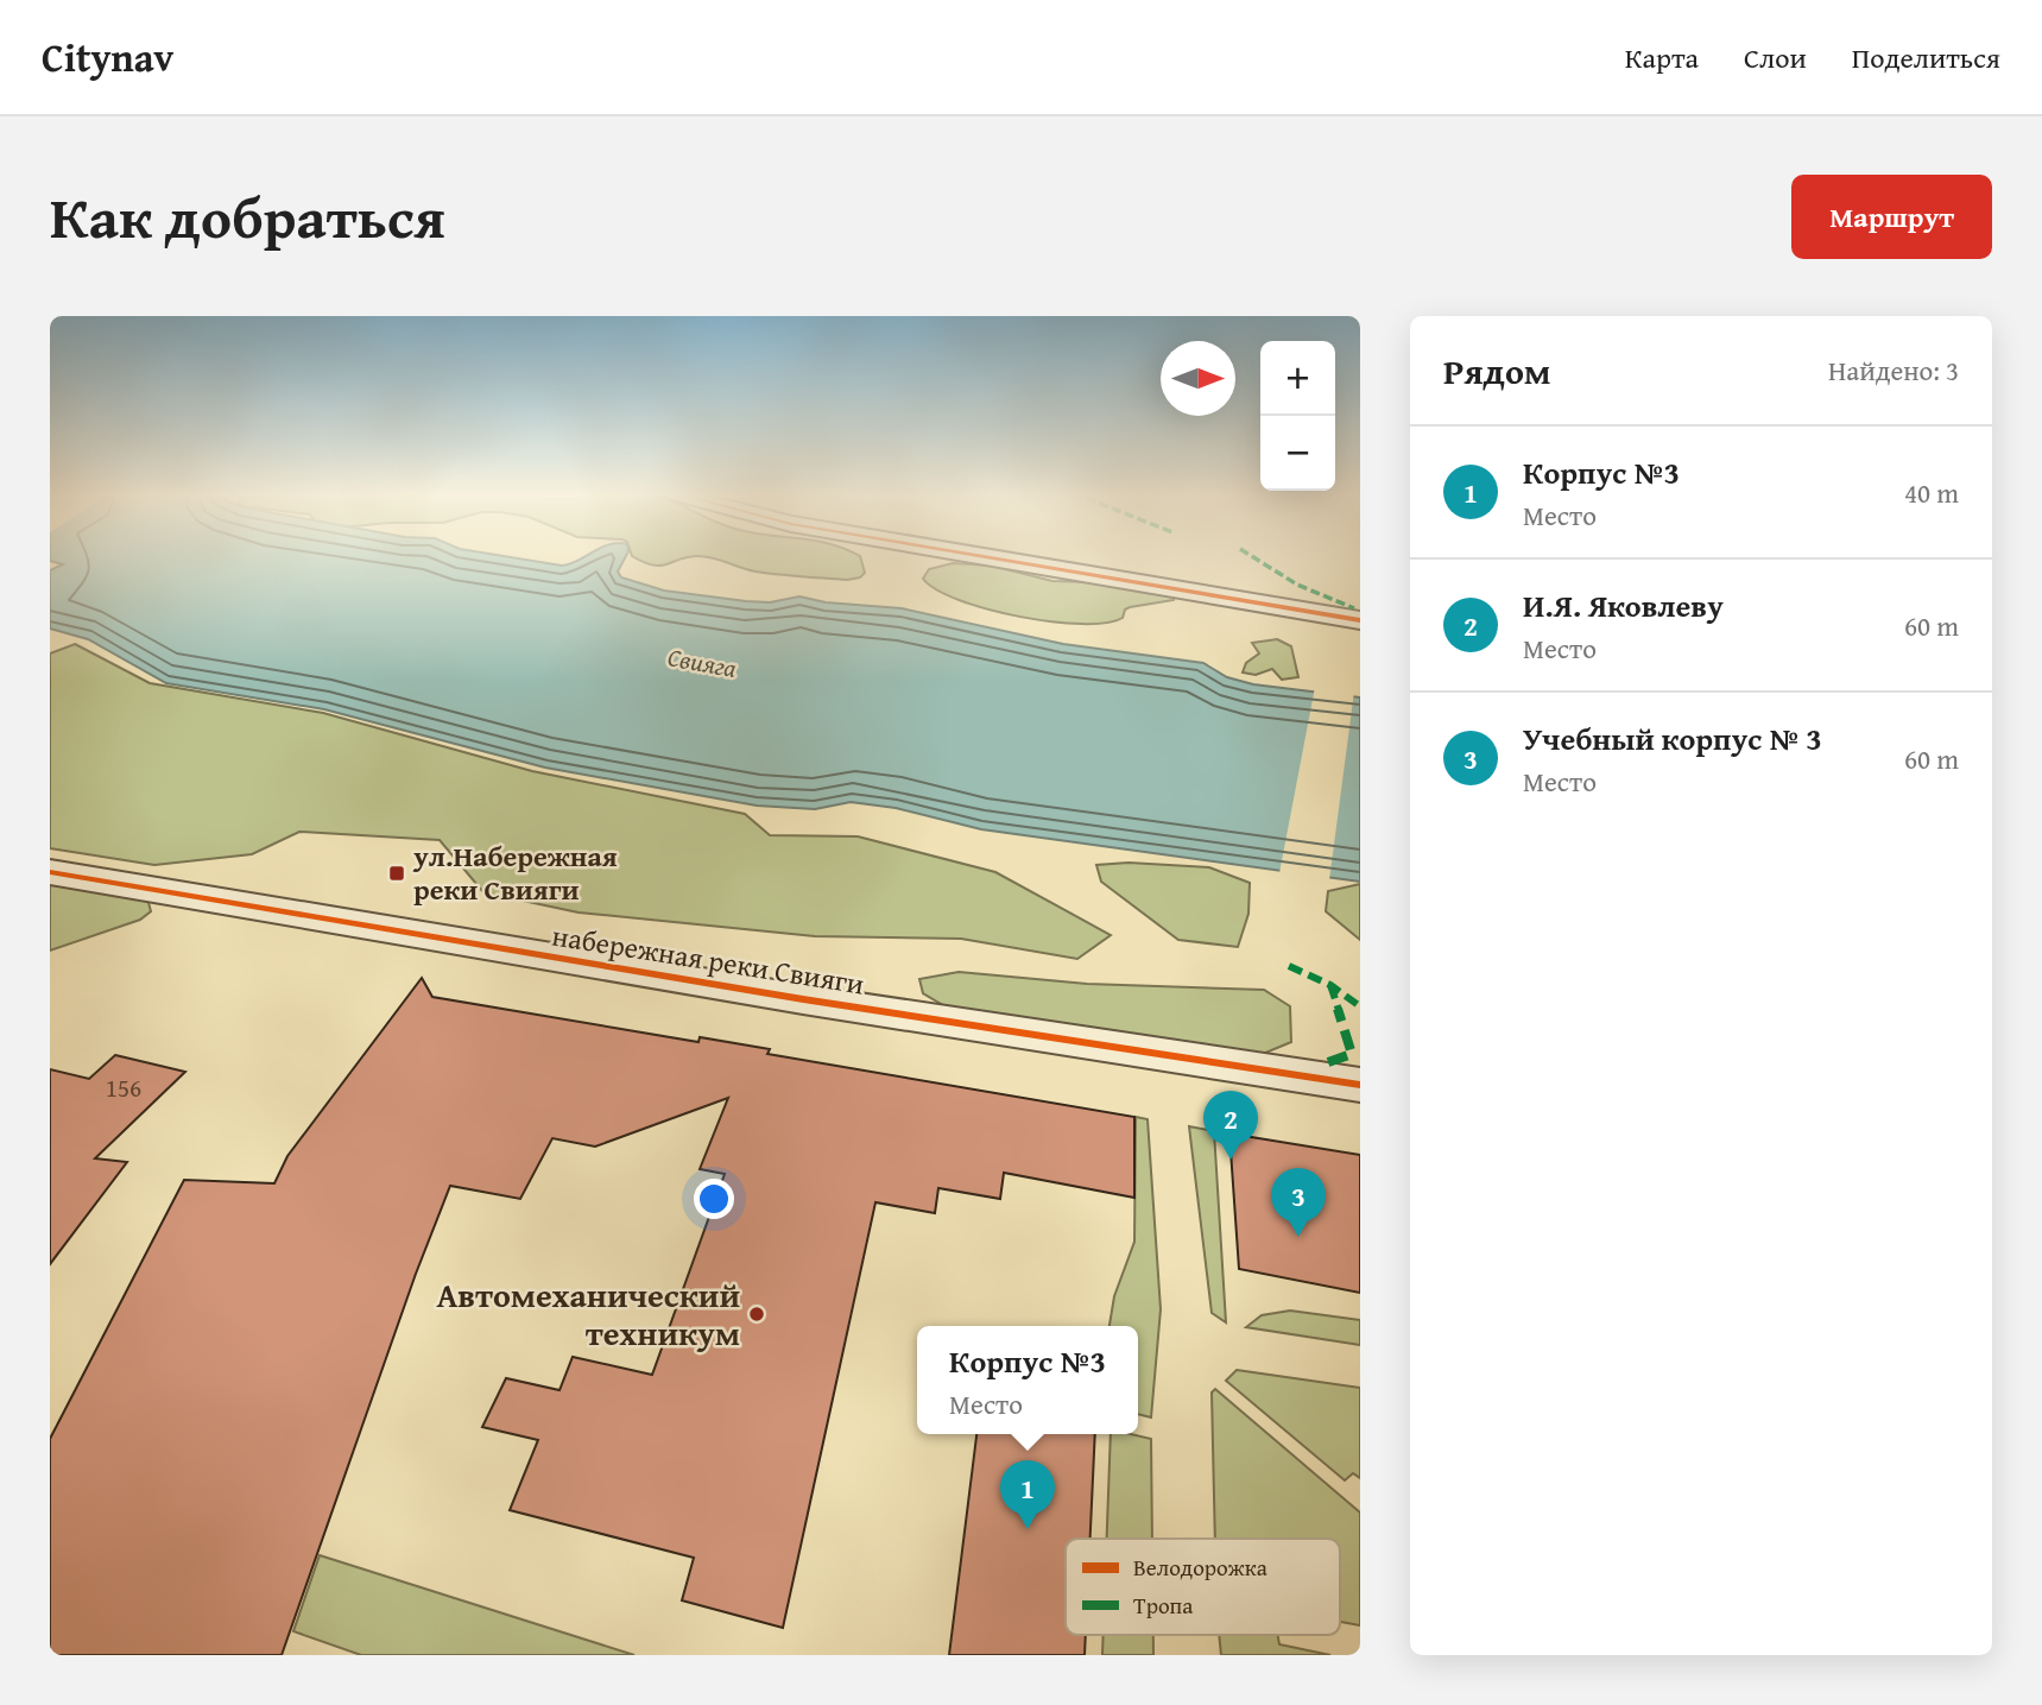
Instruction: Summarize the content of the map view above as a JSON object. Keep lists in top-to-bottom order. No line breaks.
{"streets":{"street":["набережная реки Свияги"]},"water":["Свияга"],"places":{"transit":["ул.Набережная реки Свияги"],"other":["Автомеханический техникум"]},"house_numbers":["156"],"legend":["Велодорожка","Тропа"],"north":"right","page":{"header":"Citynav","nav":["Карта","Слои","Поделиться"],"title":"Как добраться","buttons":"Маршрут","heading":["Рядом","Найдено: 3"],"map_buttons":["+","−"],"list":[{"mark":"1","name":"Корпус №3","note":"Место","value":"40 m"},{"mark":"2","name":"И.Я. Яковлеву","note":"Место","value":"60 m"},{"mark":"3","name":"Учебный корпус № 3","note":"Место","value":"60 m"}],"pins":["2","3","1"],"popup":["Корпус №3","Место"]}}
